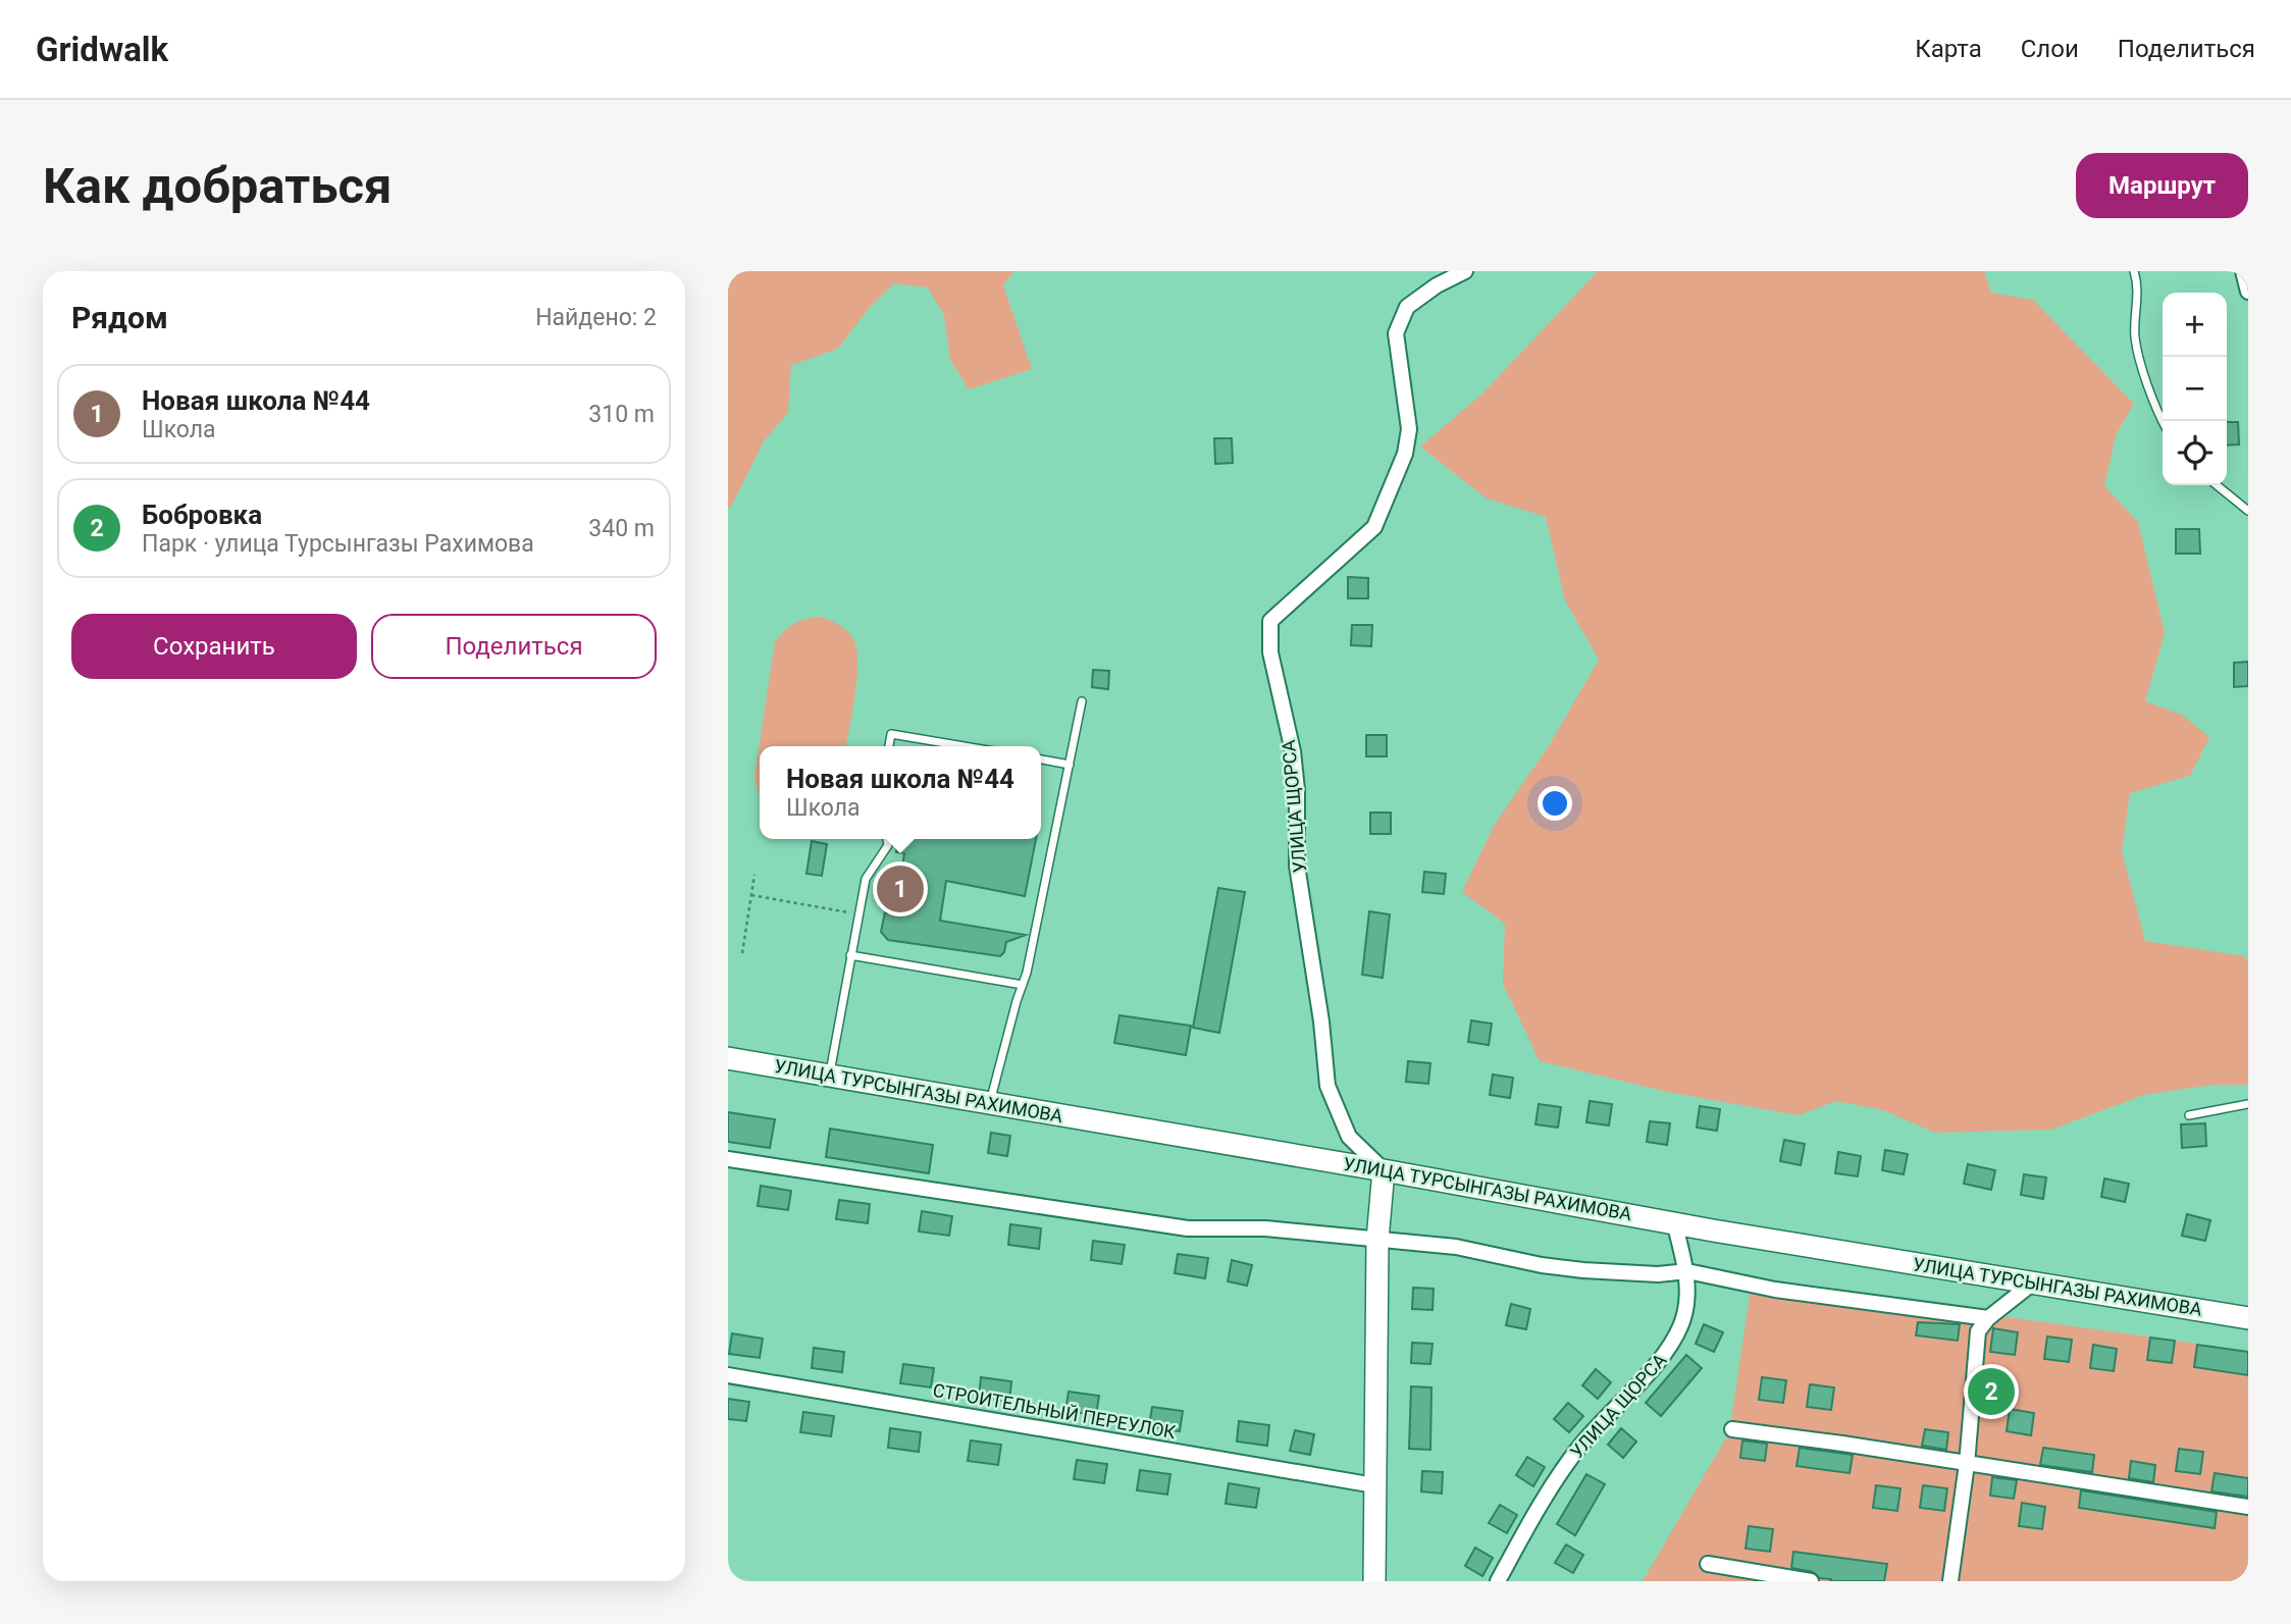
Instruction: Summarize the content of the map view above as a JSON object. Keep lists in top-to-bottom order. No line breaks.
{"streets":{"street":["УЛИЦА ЩОРСА","УЛИЦА ТУРСЫНГАЗЫ РАХИМОВА","СТРОИТЕЛЬНЫЙ ПЕРЕУЛОК"]},"crossings":[["УЛИЦА ЩОРСА","УЛИЦА ТУРСЫНГАЗЫ РАХИМОВА"]],"page":{"header":"Gridwalk","nav":["Карта","Слои","Поделиться"],"buttons":["Маршрут",["Сохранить","Поделиться"]],"title":"Как добраться","heading":["Рядом","Найдено: 2"],"map_buttons":["+","−"],"list":[{"mark":"1","name":"Новая школа №44","note":"Школа","value":"310 m"},{"mark":"2","name":"Бобровка","note":"Парк · улица Турсынгазы Рахимова","value":"340 m"}],"popup":["Новая школа №44","Школа"],"pins":["1","2"]}}
